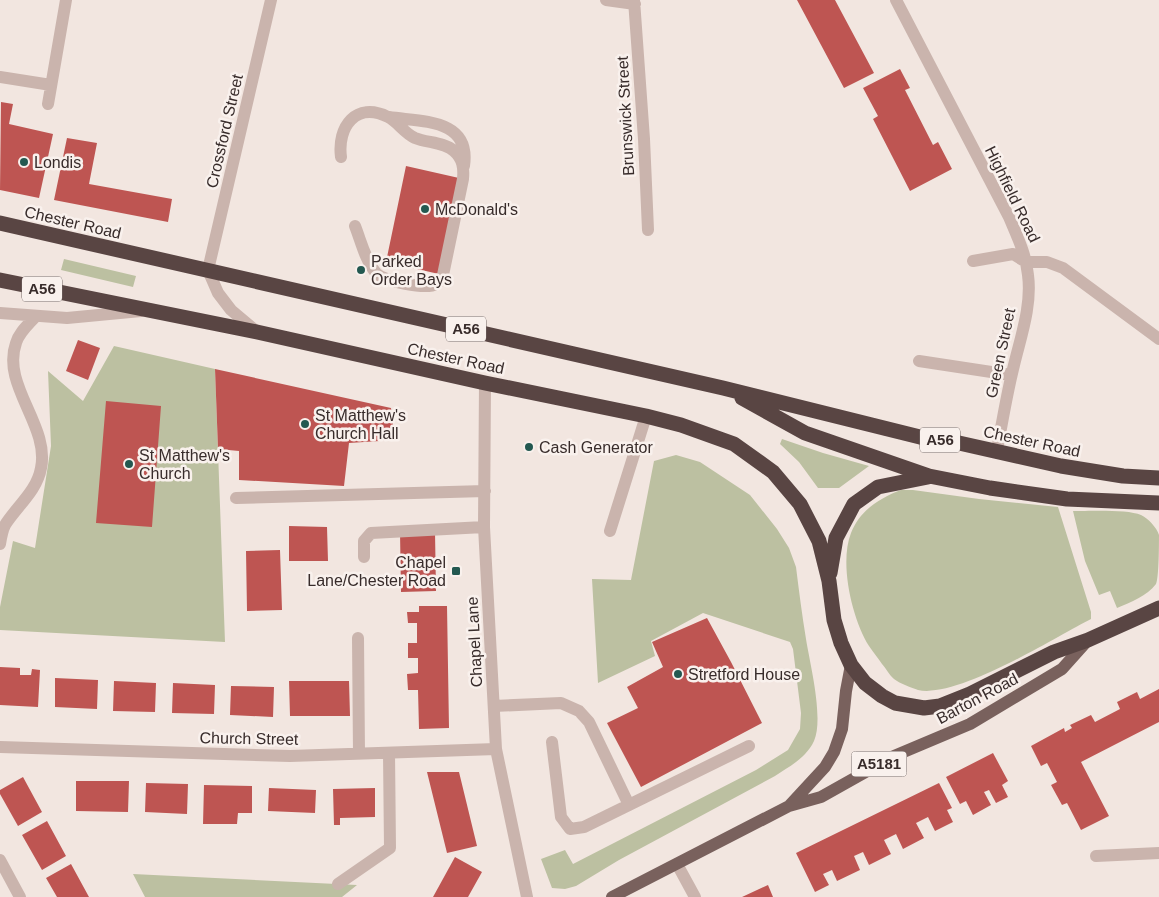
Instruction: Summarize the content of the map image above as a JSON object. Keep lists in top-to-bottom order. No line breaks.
{"streets":{"highway":["Chester Road","A56"],"main road":["Barton Road","A5181"],"street":["Brunswick Street","Crossford Street","Highfield Road","Green Street","Chapel Lane","Church Street"]},"crossings":[["Crossford Street","Chester Road"],["Highfield Road","Green Street"],["Chester Road","Green Street"],["Chester Road","Chapel Lane"],["Chester Road","Barton Road"],["Chapel Lane","Church Street"]],"places":{"other":["Londis","McDonald's","Parked Order Bays","St Matthew's Church Hall","Cash Generator","St Matthew's Church","Stretford House"],"transit":["Chapel Lane/Chester Road"]}}
